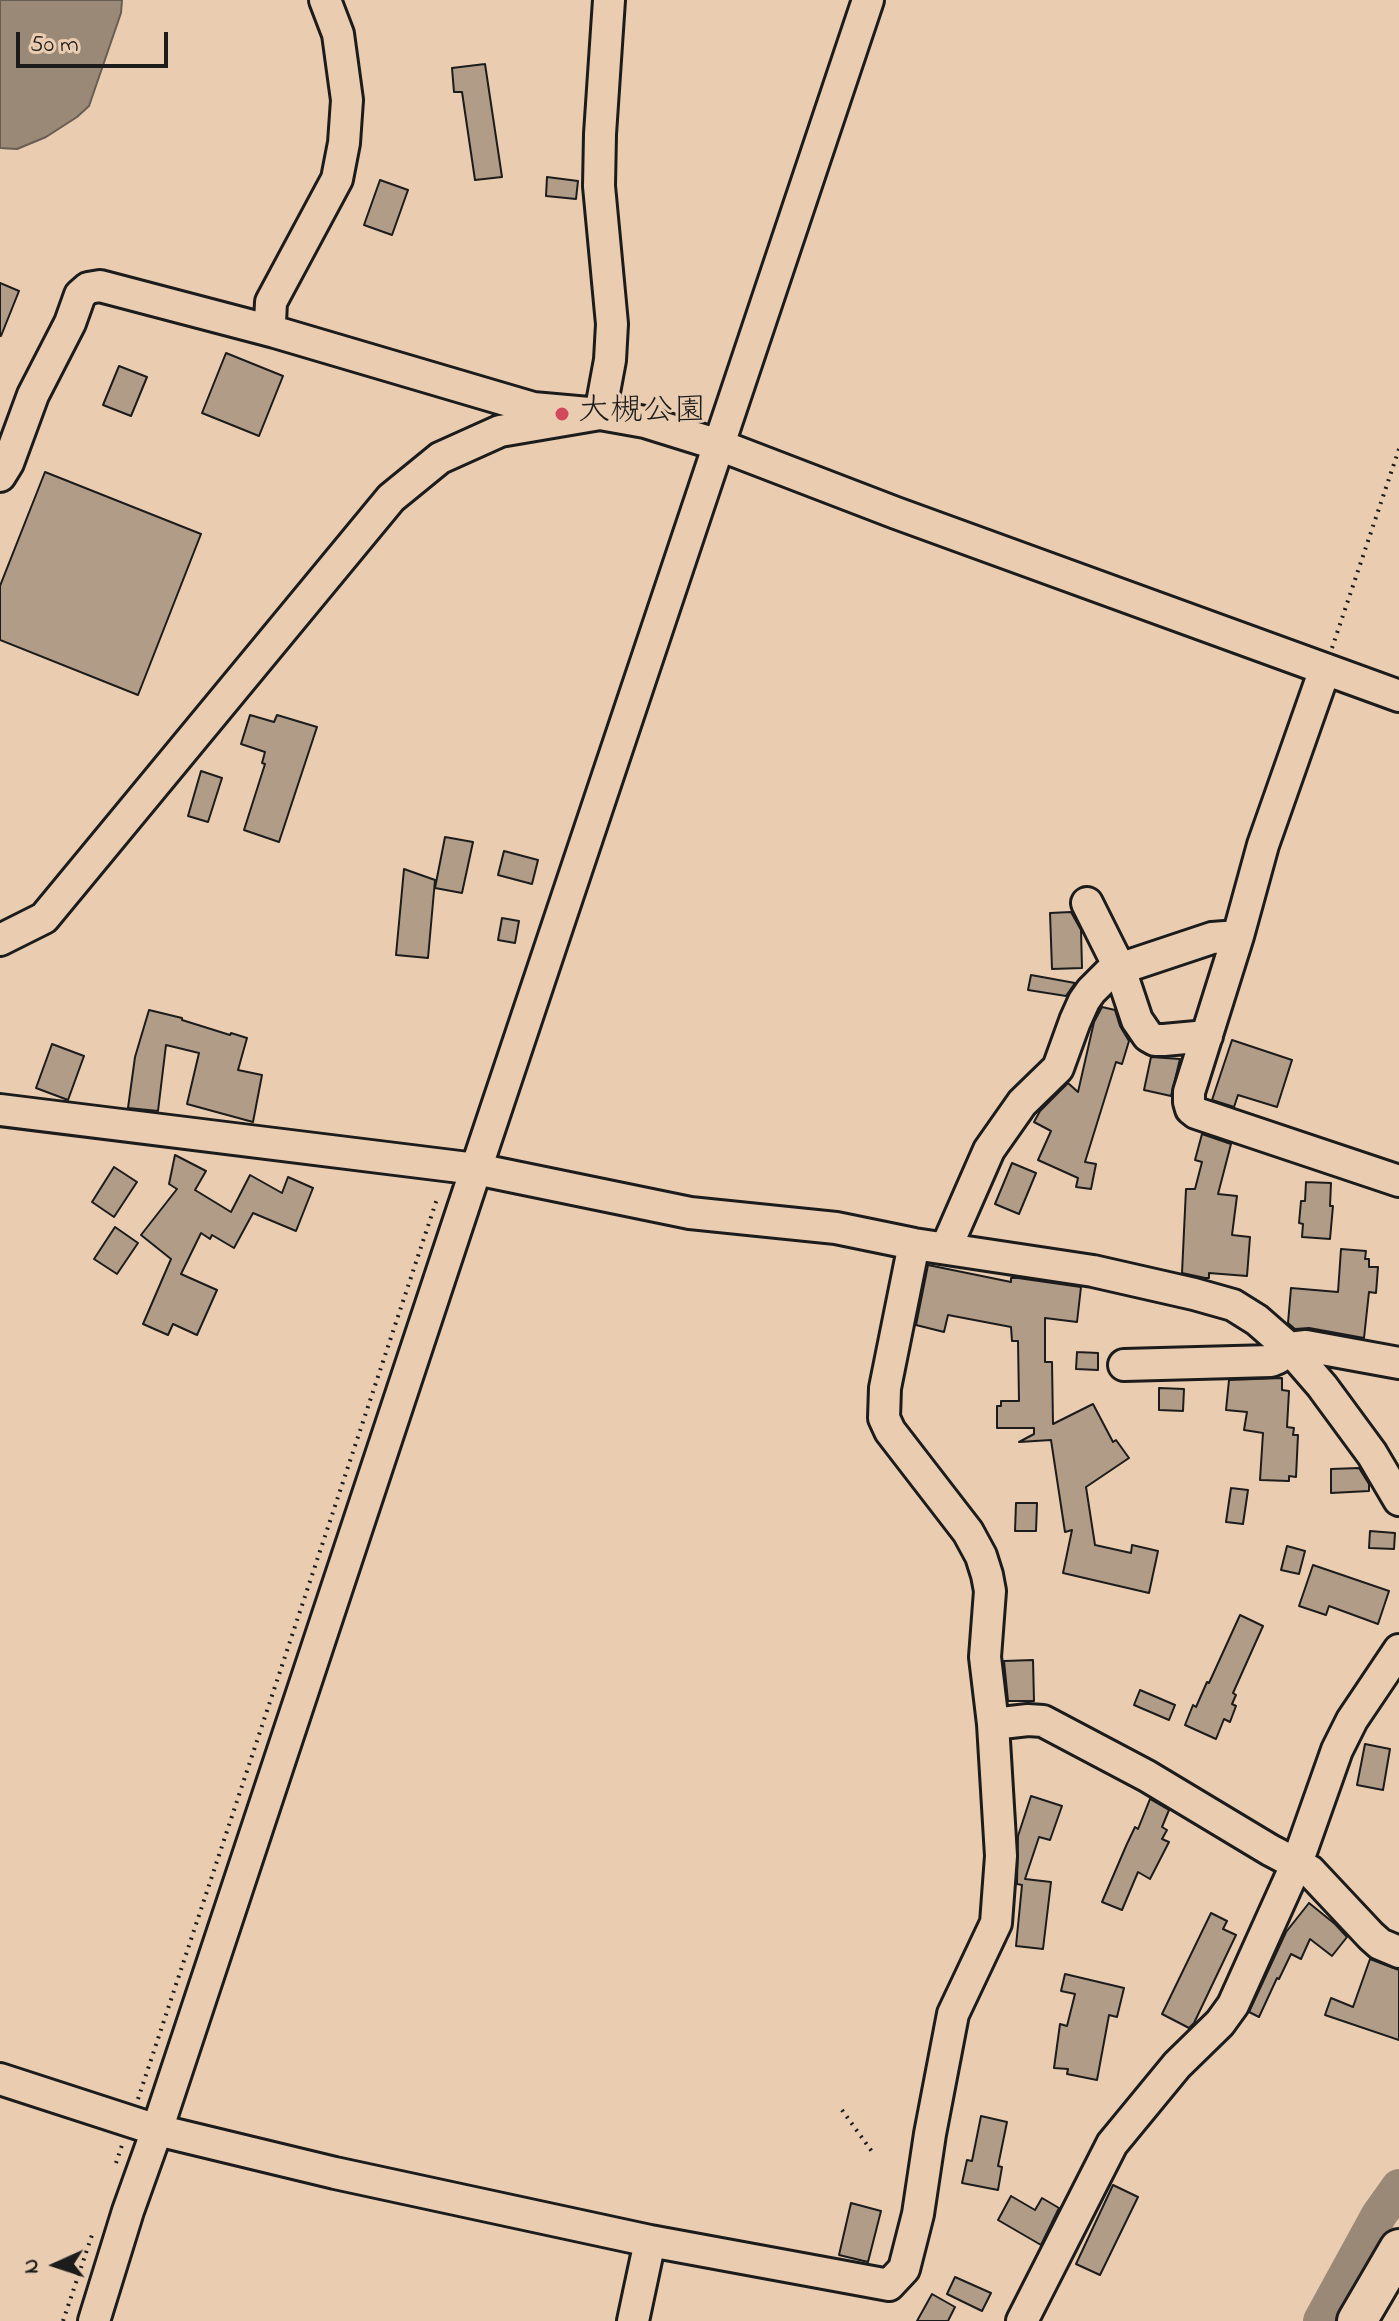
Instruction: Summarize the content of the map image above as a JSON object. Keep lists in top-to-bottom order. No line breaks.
{"places":["大槻公園"],"scale_bar":"50 m","north":"left"}
